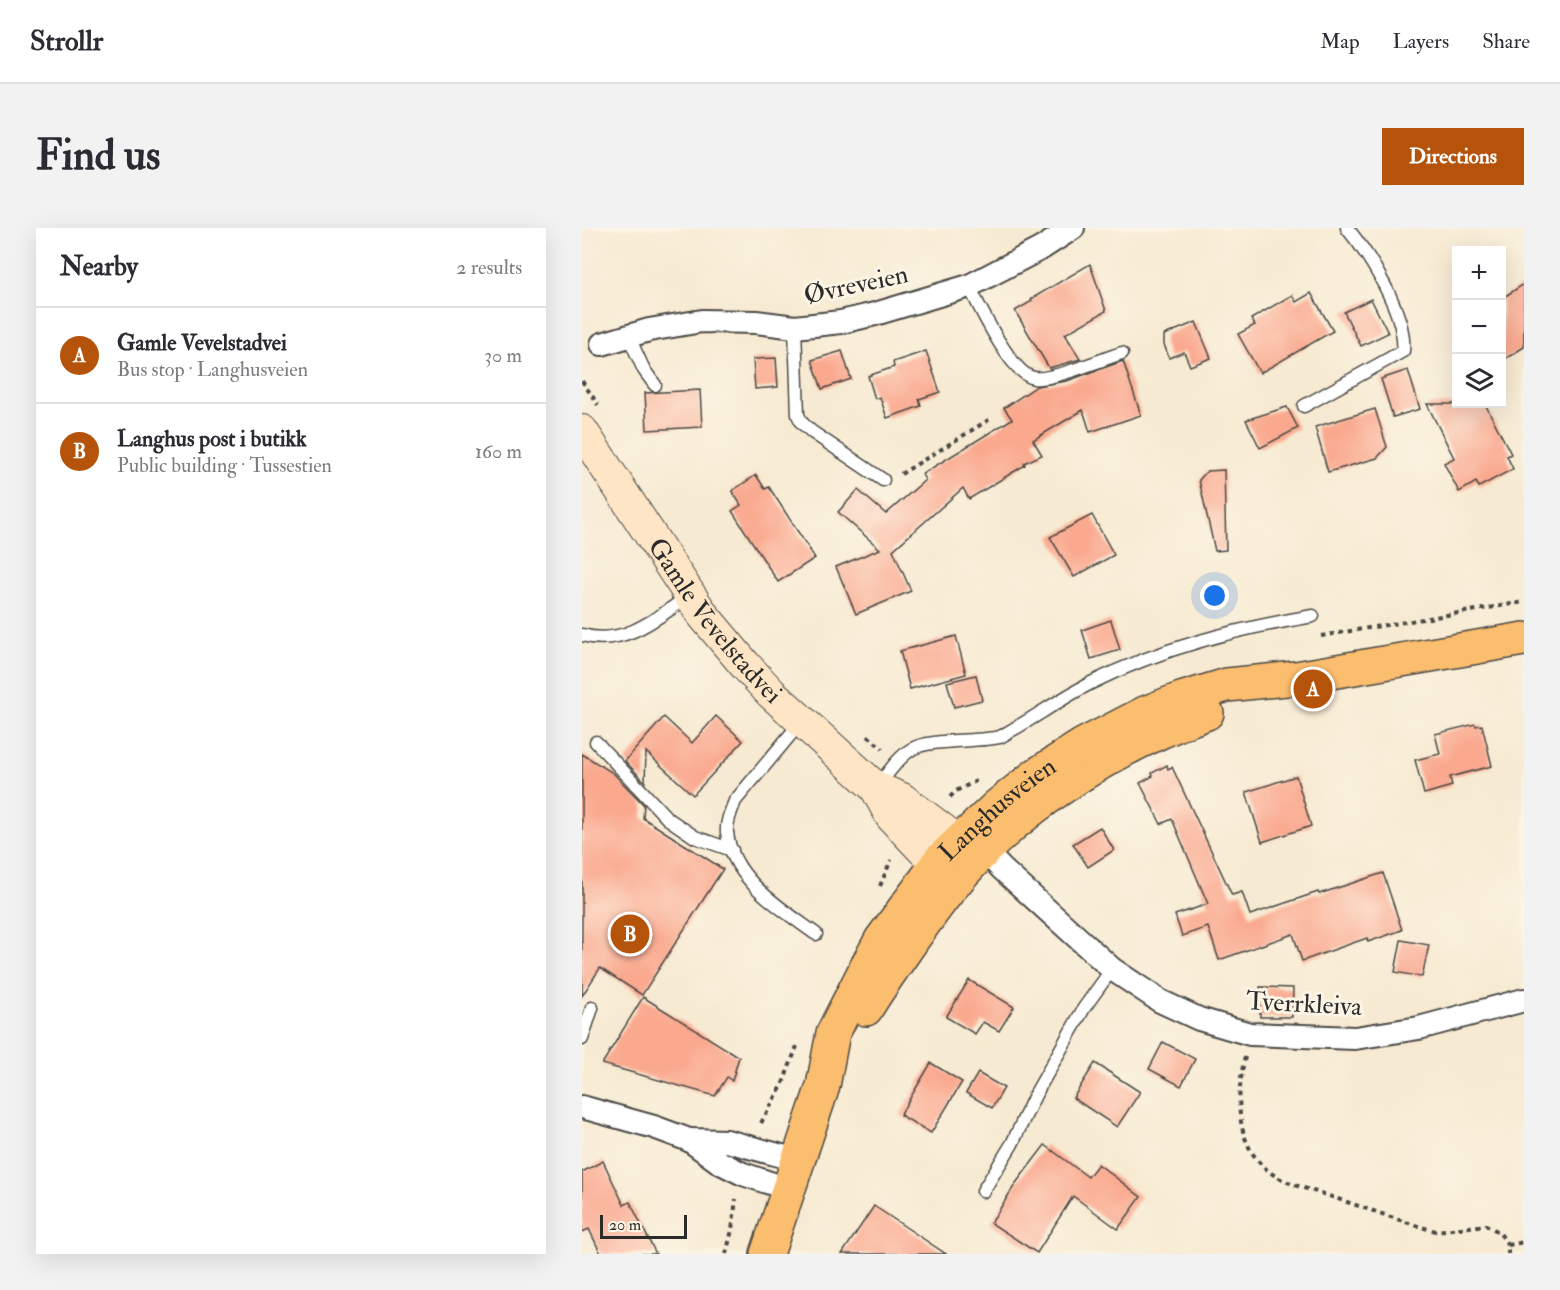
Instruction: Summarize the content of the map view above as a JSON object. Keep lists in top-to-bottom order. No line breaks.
{"streets":{"main road":["Langhusveien"],"street":["Øvreveien","Gamle Vevelstadvei","Tverrkleiva"]},"crossings":[["Gamle Vevelstadvei","Langhusveien"],["Gamle Vevelstadvei","Tverrkleiva"],["Langhusveien","Tverrkleiva"]],"scale_bar":"20 m","page":{"header":"Strollr","nav":["Map","Layers","Share"],"buttons":"Directions","title":"Find us","heading":["Nearby","2 results"],"map_buttons":["+","−"],"list":[{"mark":"A","name":"Gamle Vevelstadvei","note":"Bus stop · Langhusveien","value":"30 m"},{"mark":"B","name":"Langhus post i butikk","note":"Public building · Tussestien","value":"160 m"}],"pins":["A","B"],"scale":"20 m"}}
